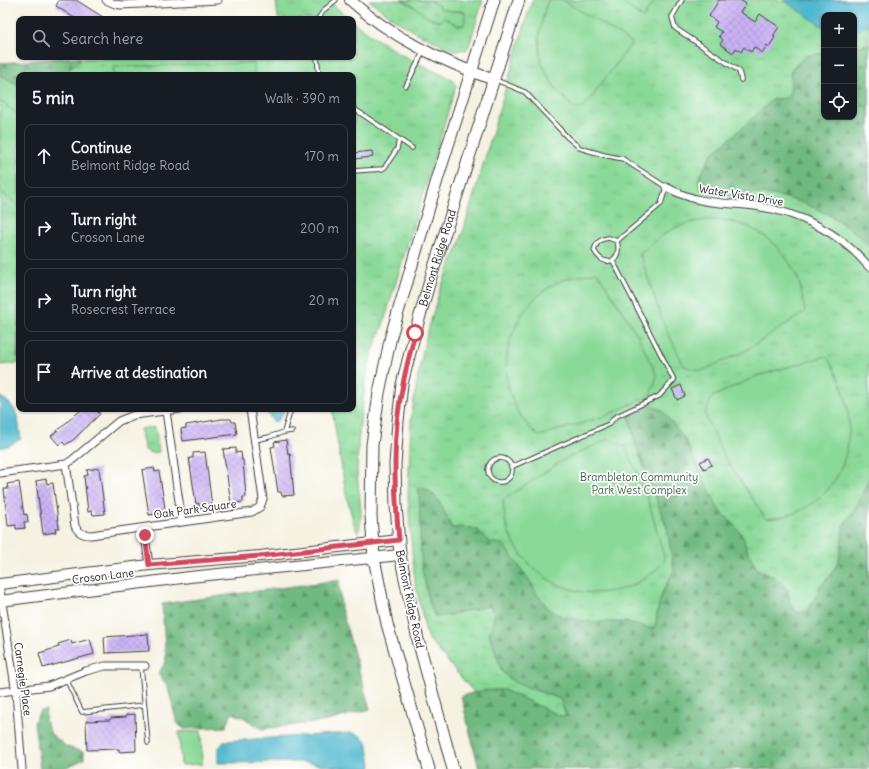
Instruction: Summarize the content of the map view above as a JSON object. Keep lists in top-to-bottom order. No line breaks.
{"streets":{"main road":["Belmont Ridge Road","Croson Lane"],"street":["Water Vista Drive","Oak Park Square","Carnegie Place"]},"crossings":[["Belmont Ridge Road","Croson Lane"],["Croson Lane","Carnegie Place"]],"parks":["Brambleton Community Park West Complex"],"page":{"map_buttons":["+","−"],"search":"Search here","heading":["5 min","Walk · 390 m"],"list":[["Continue","Belmont Ridge Road","170 m"],["Turn right","Croson Lane","200 m"],["Turn right","Rosecrest Terrace","20 m"],"Arrive at destination"]}}
